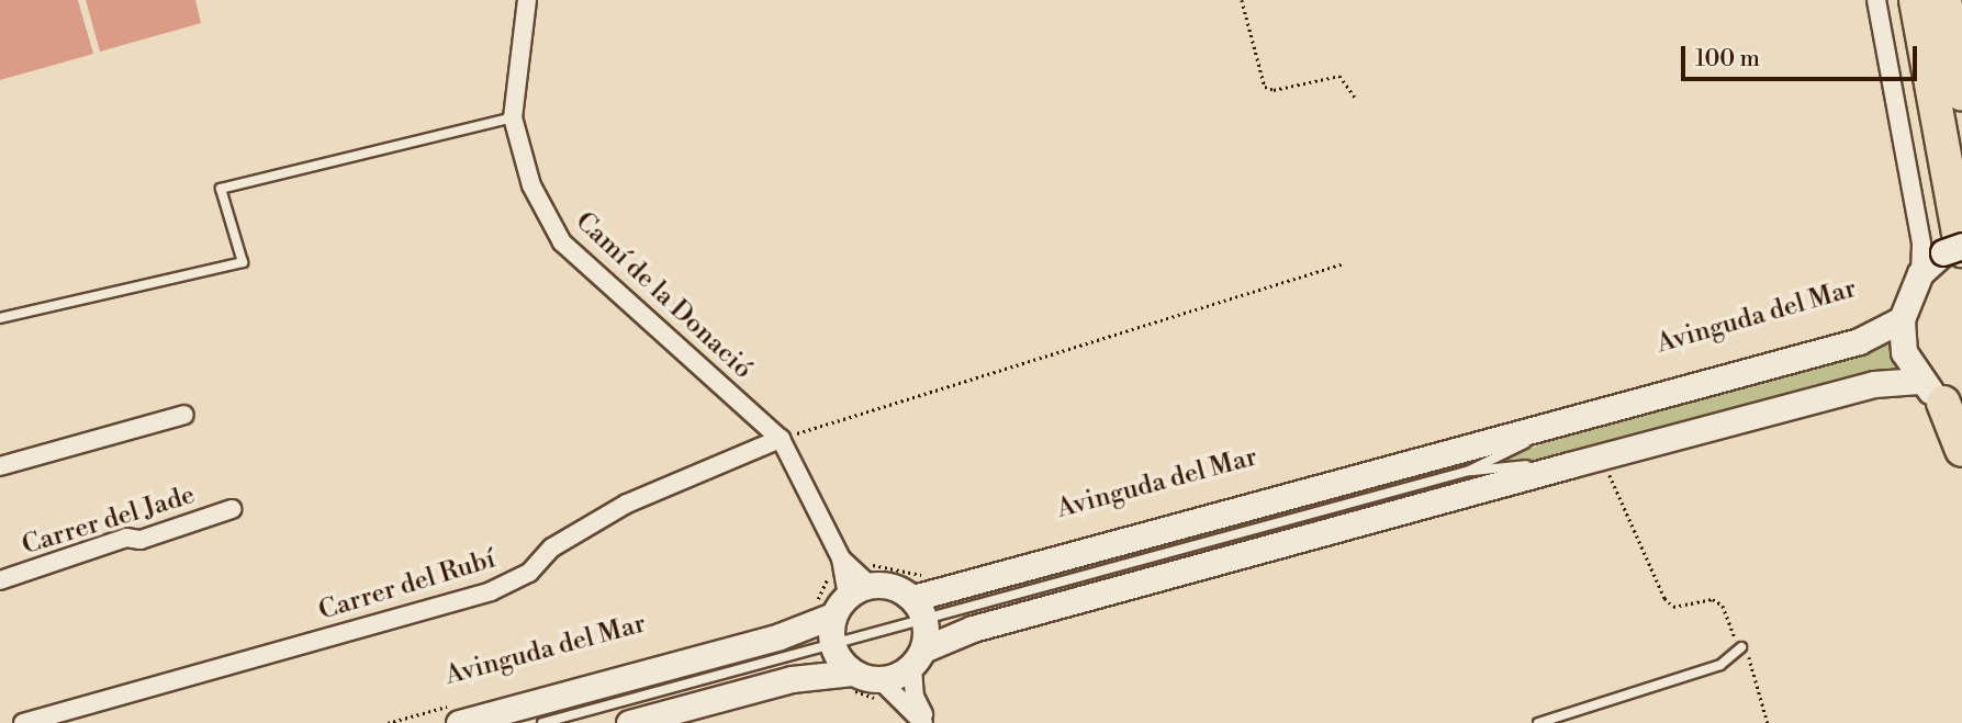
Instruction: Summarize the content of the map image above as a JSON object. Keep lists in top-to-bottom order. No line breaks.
{"streets":{"main road":["Avinguda del Mar"],"street":["Camí de la Donació","Carrer del Jade","Carrer del Rubí"]},"crossings":[["Camí de la Donació","Avinguda del Mar"],["Camí de la Donació","Carrer del Rubí"]],"scale_bar":"100 m"}
